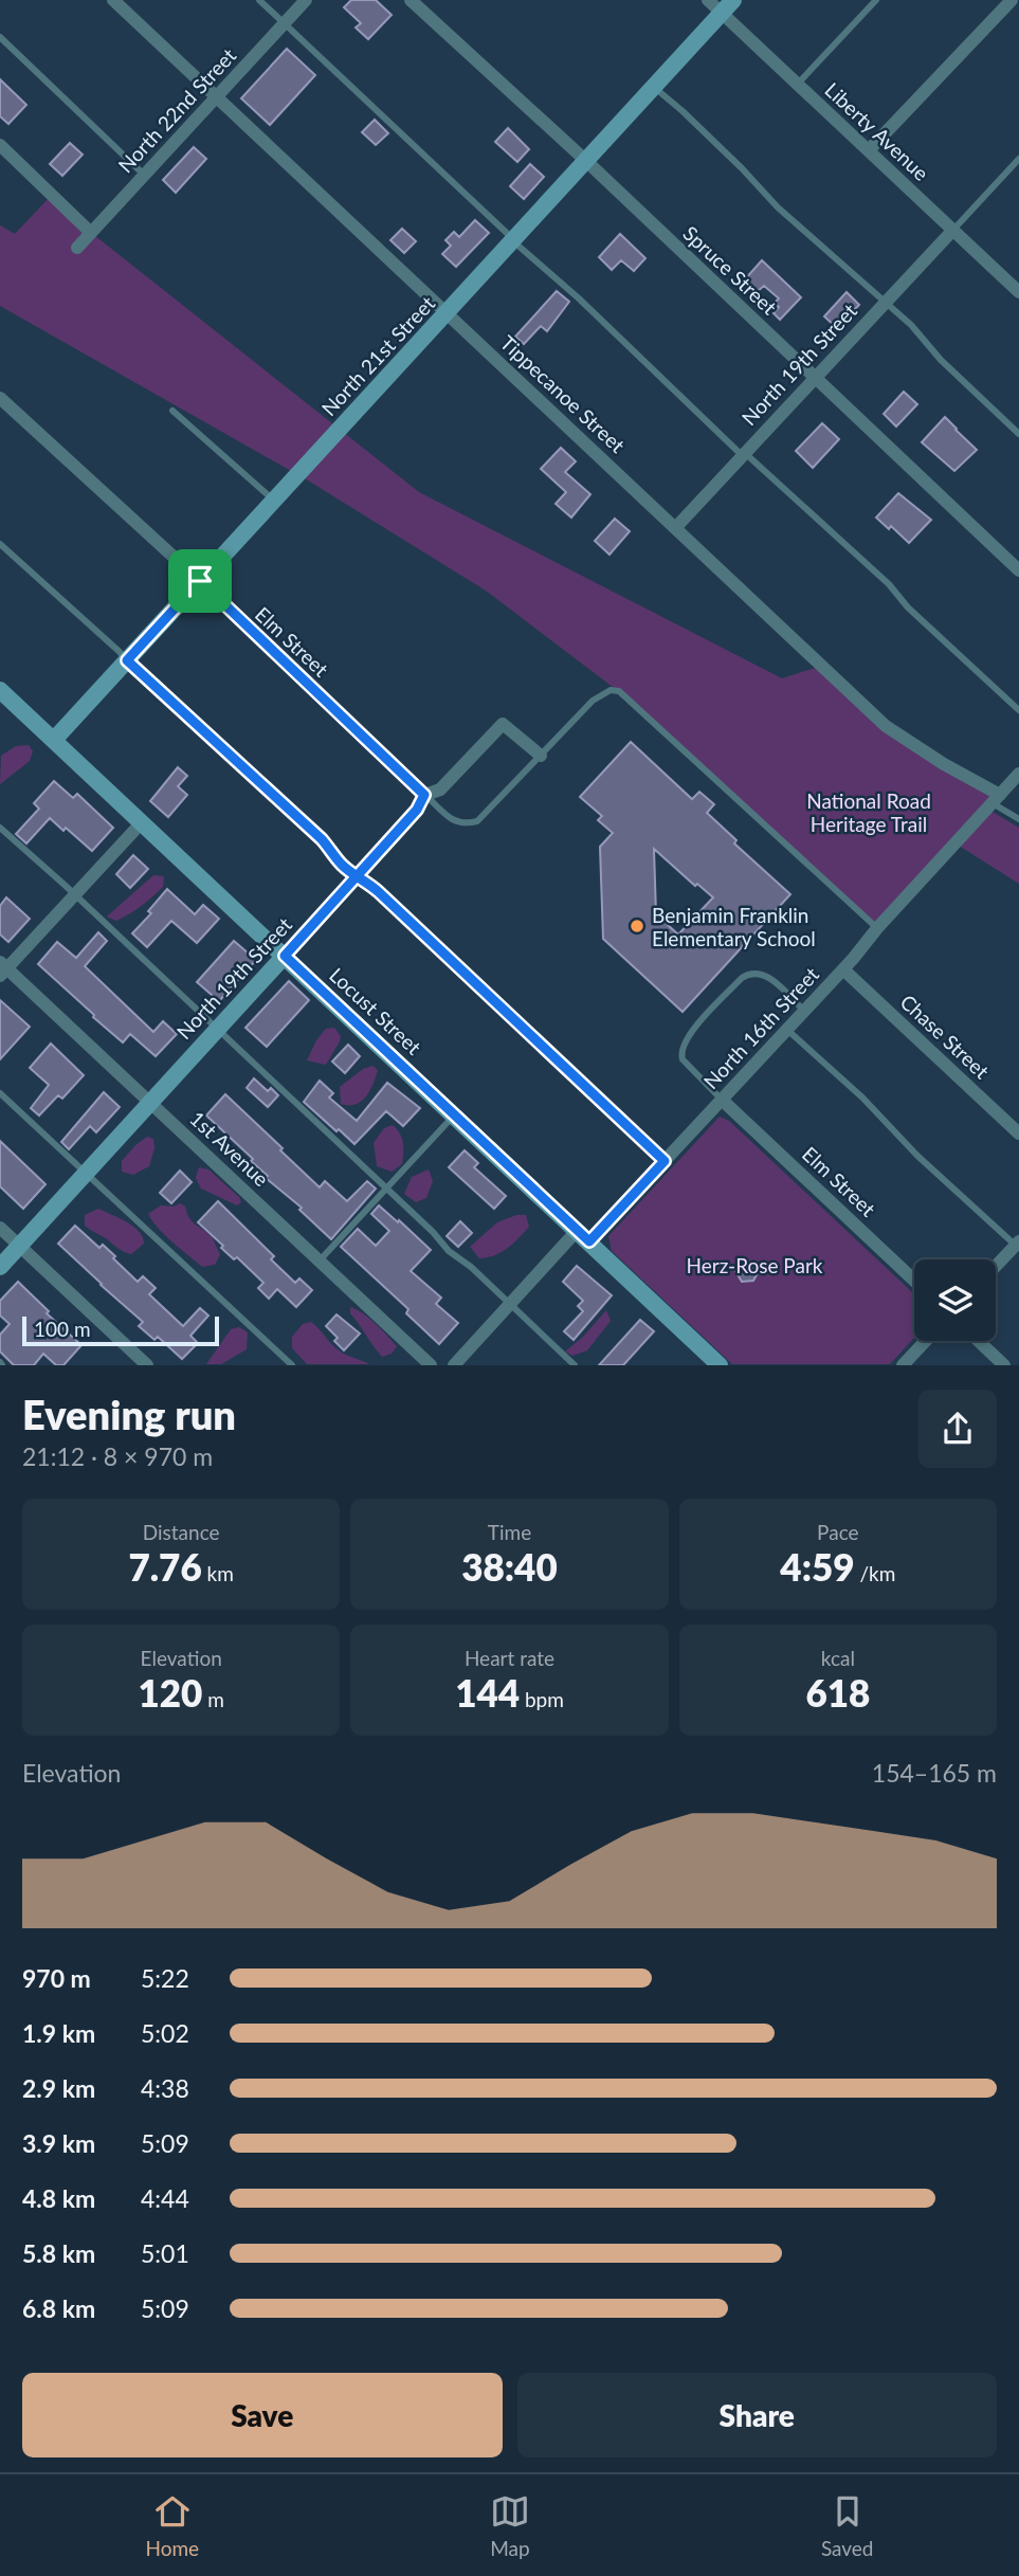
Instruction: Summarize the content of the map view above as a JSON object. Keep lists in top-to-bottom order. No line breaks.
{"streets":{"street":["North 22nd Street","Liberty Avenue","Spruce Street","North 21st Street","North 19th Street","Tippecanoe Street","Elm Street","Locust Street","North 16th Street","Chase Street","1st Avenue"]},"crossings":[["North 22nd Street","Tippecanoe Street"],["Liberty Avenue","North 21st Street"],["Liberty Avenue","North 19th Street"],["Spruce Street","North 21st Street"],["Spruce Street","North 19th Street"],["North 21st Street","Tippecanoe Street"],["North 21st Street","Elm Street"],["North 21st Street","Locust Street"],["North 19th Street","Tippecanoe Street"],["North 19th Street","Elm Street"],["North 19th Street","Locust Street"],["North 19th Street","1st Avenue"],["Tippecanoe Street","North 16th Street"],["Elm Street","North 16th Street"],["Locust Street","North 16th Street"],["North 16th Street","Chase Street"]],"parks":["National Road Heritage Trail","Herz-Rose Park"],"places":["Benjamin Franklin Elementary School"],"scale_bar":"100 m","page":{"scale":"100 m","heading":["Evening run","21:12 · 8 × 970 m"],"stats":[["Distance","7.76 km"],["Time","38:40"],["Pace","4:59 /km"],["Elevation","120 m"],["Heart rate","144 bpm"],["kcal","618"]],"chart":["Elevation","154–165 m"],"list":[{"name":"970 m","note":"5:22"},{"name":"1.9 km","note":"5:02"},{"name":"2.9 km","note":"4:38"},{"name":"3.9 km","note":"5:09"},{"name":"4.8 km","note":"4:44"},{"name":"5.8 km","note":"5:01"},{"name":"6.8 km","note":"5:09"}],"buttons":["Save","Share"],"tabs":["Home","Map","Saved"]}}
